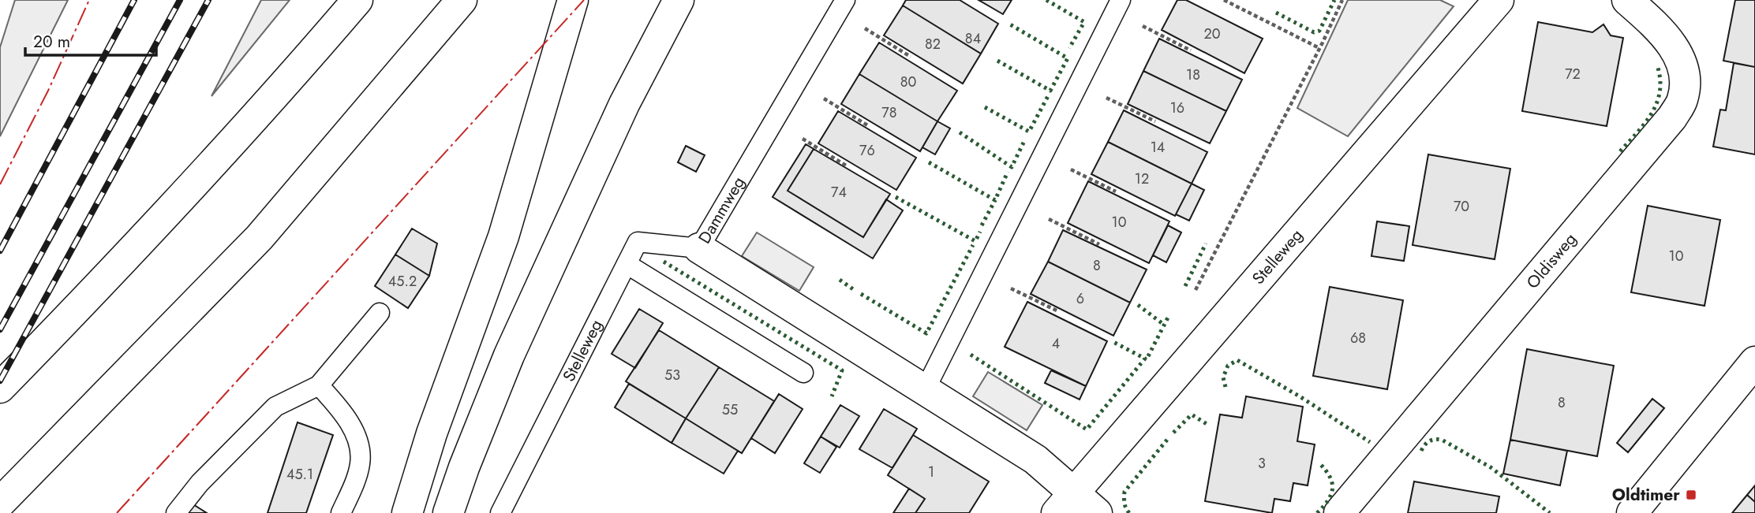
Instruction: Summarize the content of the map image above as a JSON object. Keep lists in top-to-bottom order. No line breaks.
{"streets":{"main road":["Dammweg","Stelleweg","Oldisweg"]},"crossings":[["Dammweg","Stelleweg"]],"places":{"transit":["Oldtimer"]},"house_numbers":["20","84","82","72","18","80","16","78","14","76","12","74","70","10","10","8","45.2","6","68","4","53","8","55","3","1","45.1"],"scale_bar":"20 m"}
